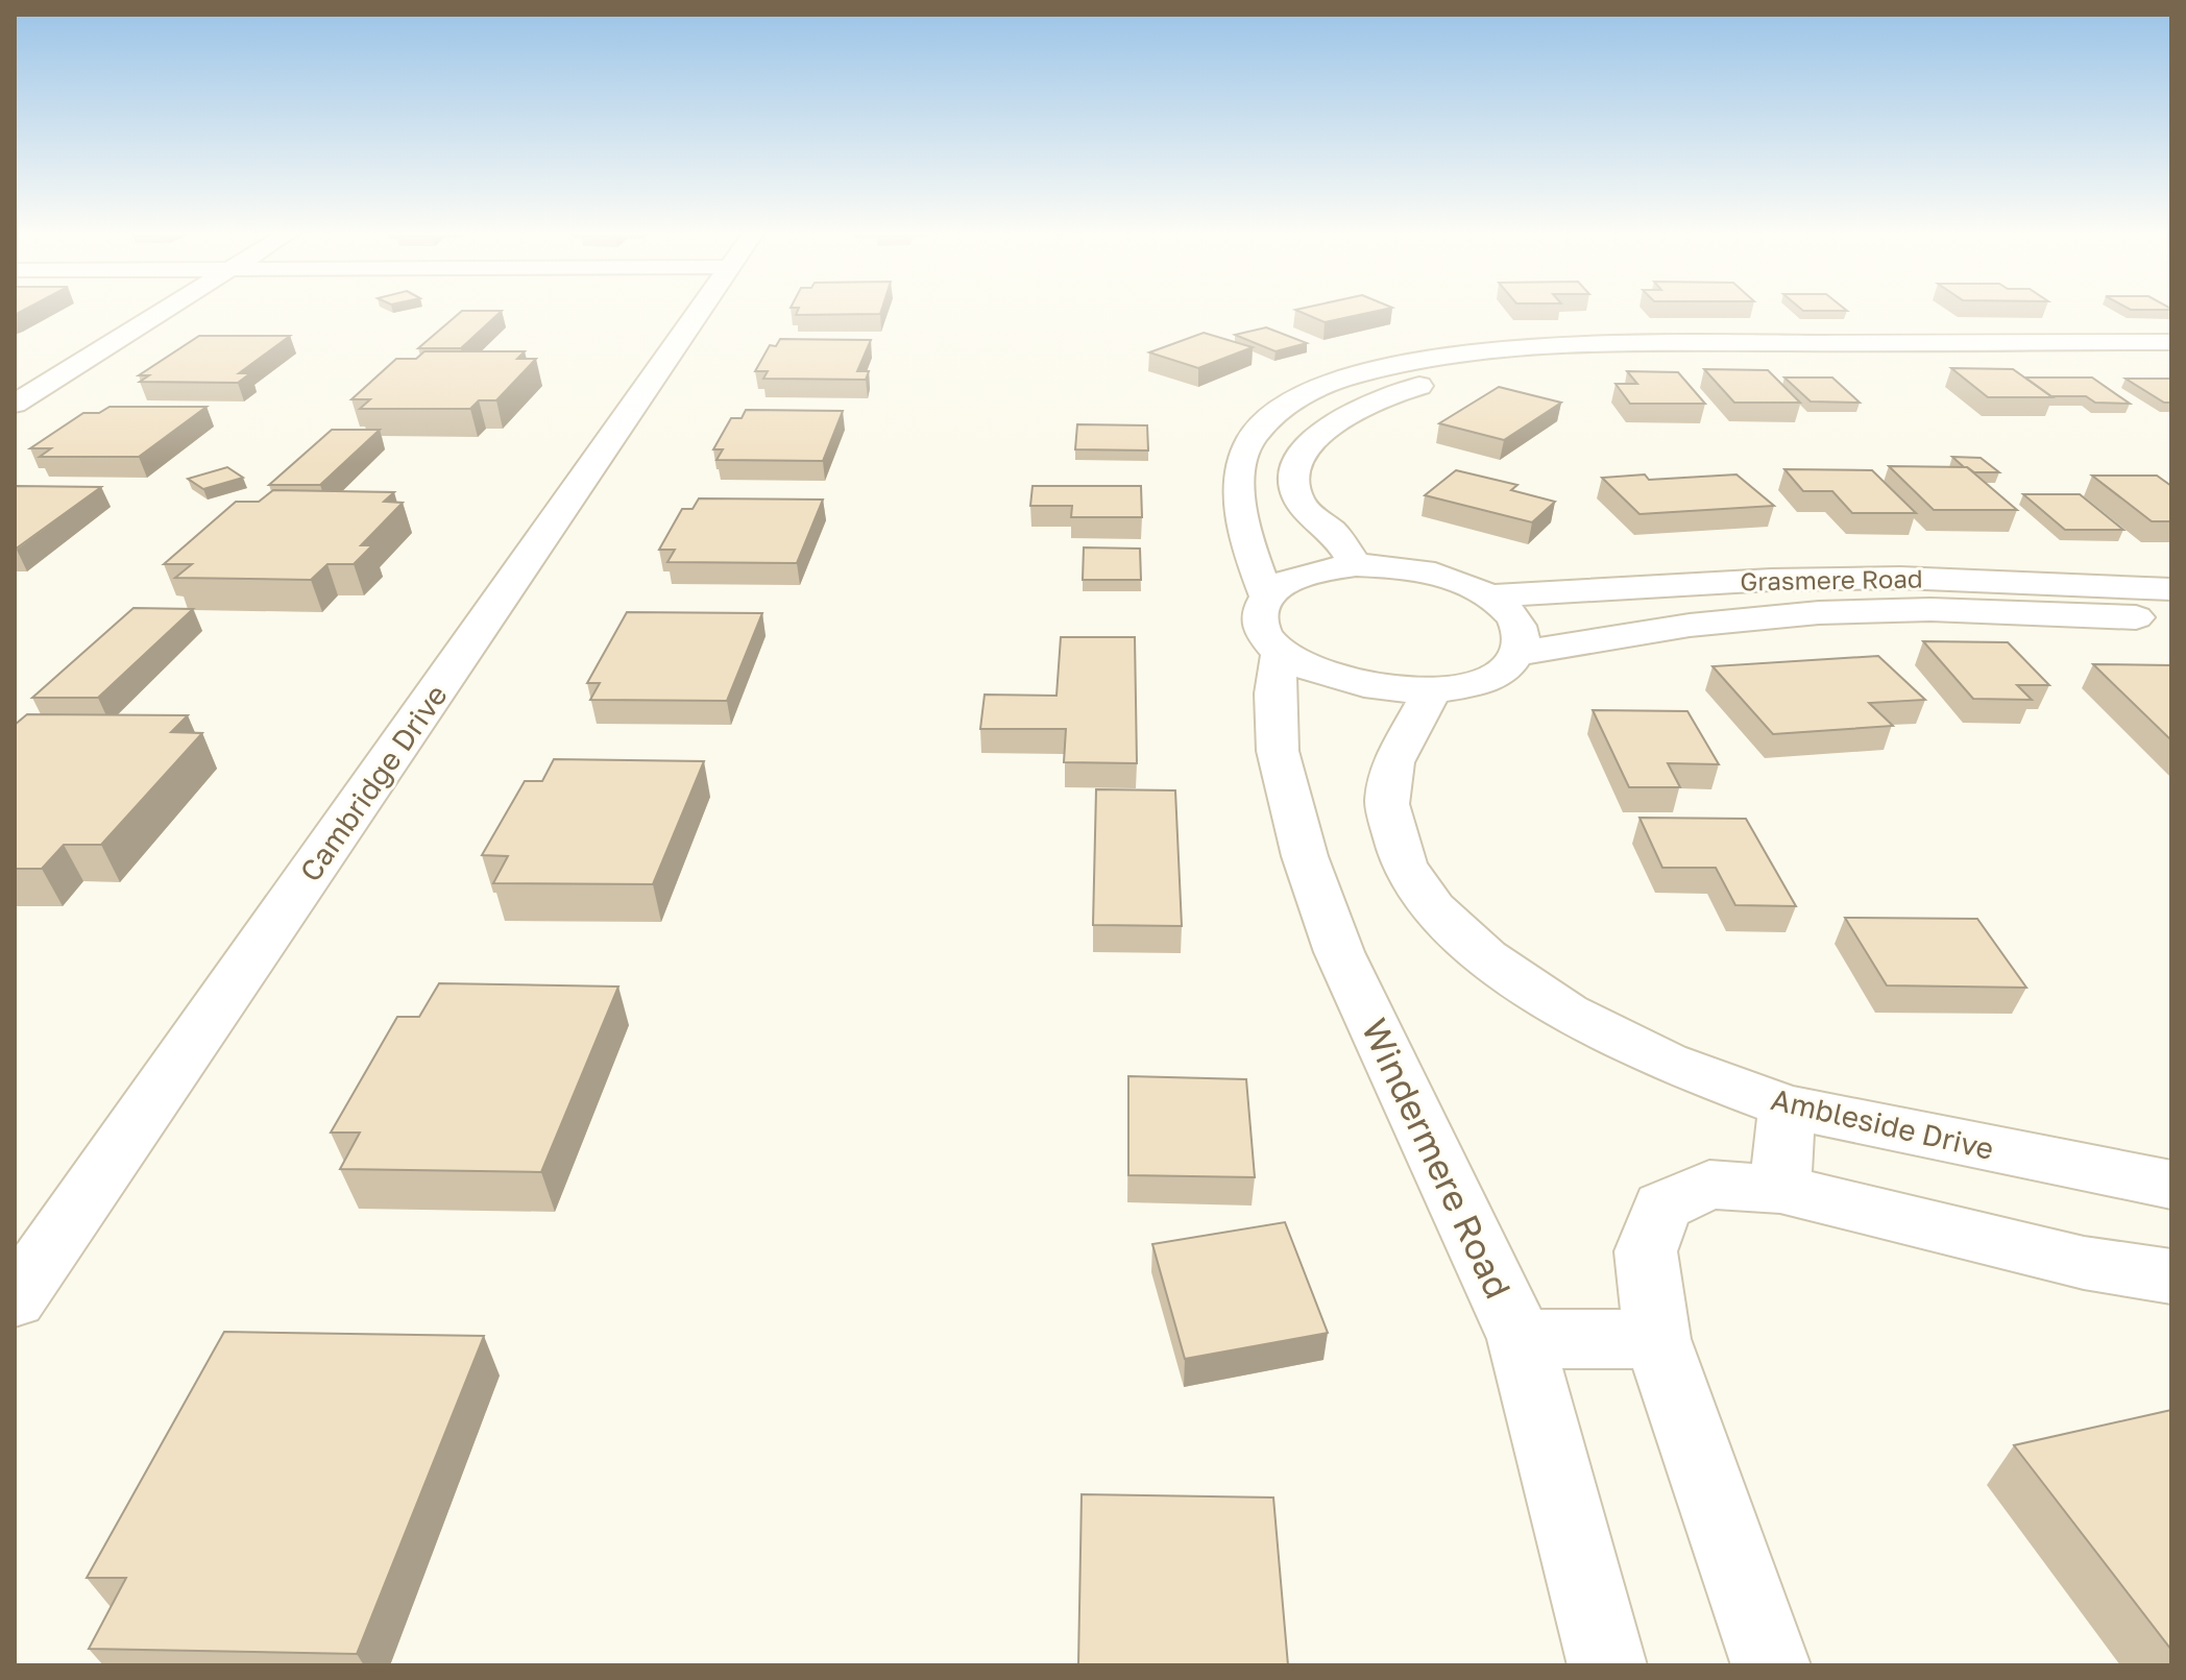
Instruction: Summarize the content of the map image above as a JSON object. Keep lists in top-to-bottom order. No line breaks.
{"streets":{"street":["Grasmere Road","Cambridge Drive","Ambleside Drive","Windermere Road"]}}
